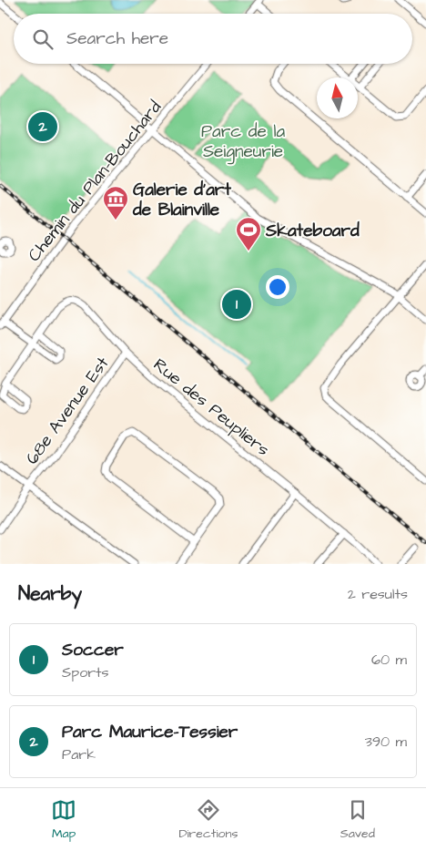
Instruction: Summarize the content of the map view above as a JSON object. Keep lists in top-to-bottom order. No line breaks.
{"streets":{"street":["Chemin du Plan-Bouchard","Rue des Peupliers","68e Avenue Est"]},"crossings":[["Rue des Peupliers","68e Avenue Est"]],"parks":["Parc de la Seigneurie"],"places":{"museum":["Galerie d'art de Blainville"],"sports":["Skateboard"]},"north":"top","page":{"search":"Search here","pins":["2","1"],"heading":["Nearby","2 results"],"list":[{"mark":"1","name":"Soccer","note":"Sports","value":"60 m"},{"mark":"2","name":"Parc Maurice-Tessier","note":"Park","value":"390 m"}],"nav":["Map","Directions","Saved"]}}
